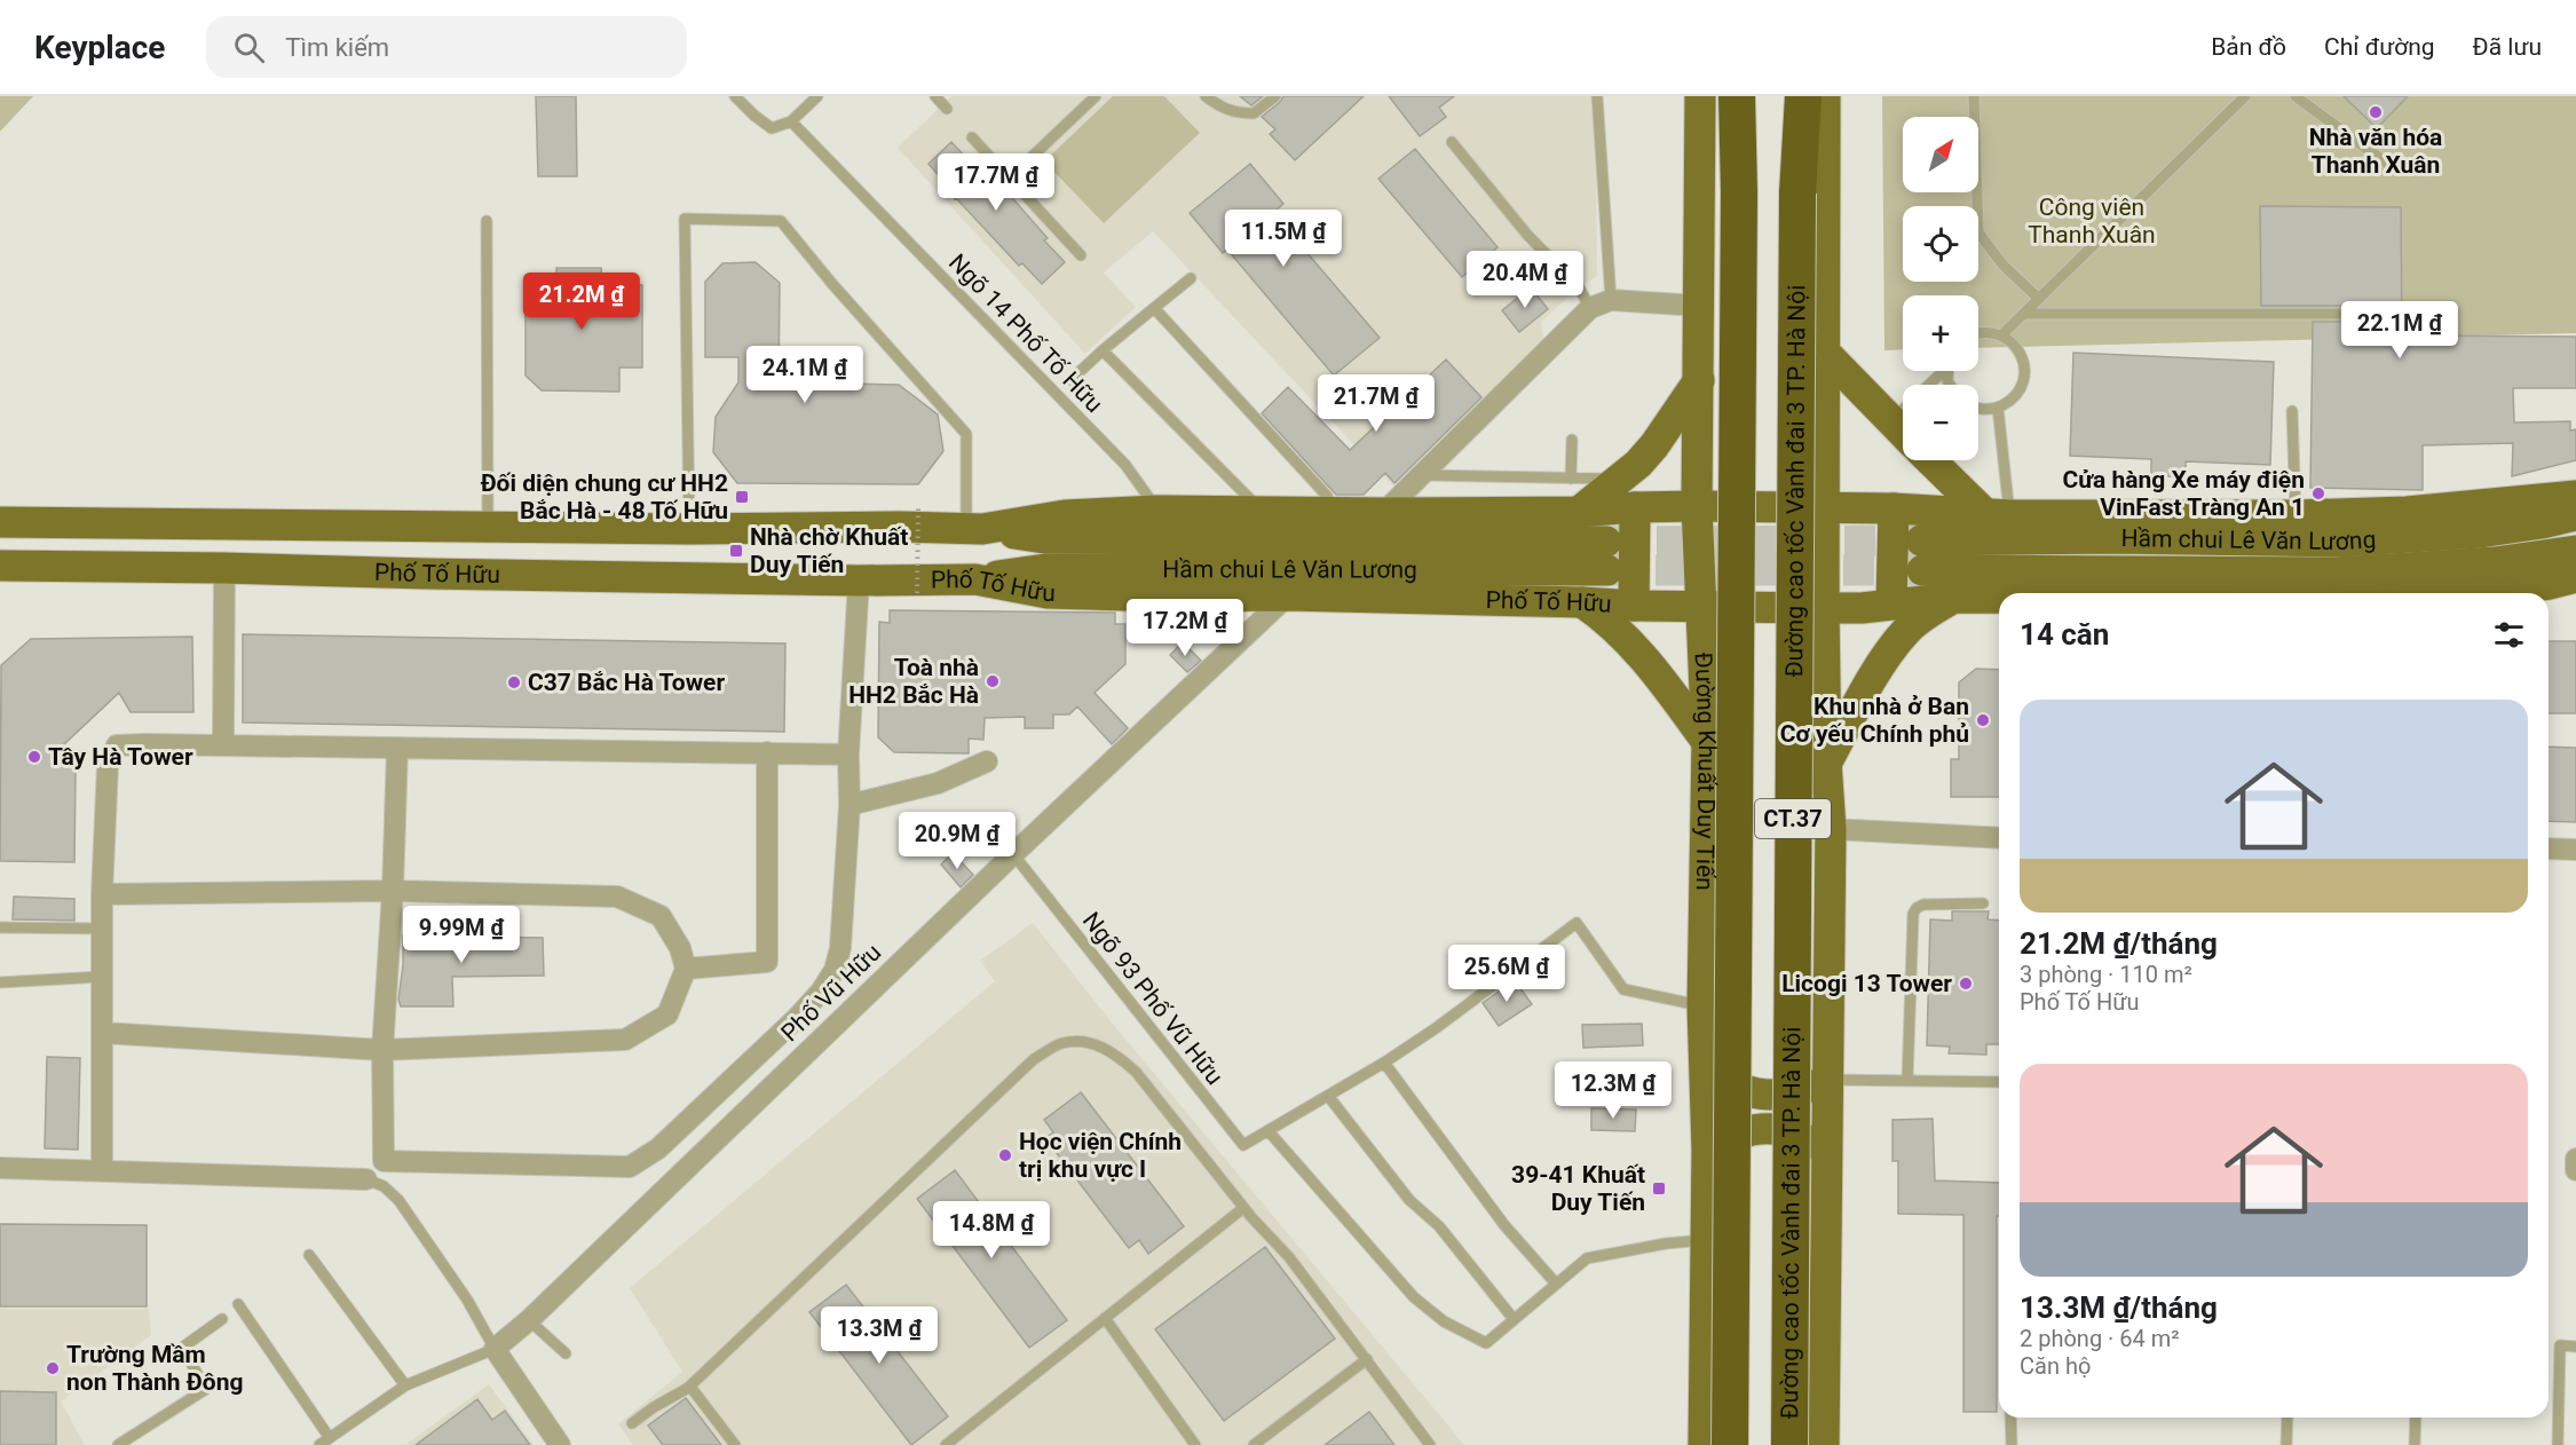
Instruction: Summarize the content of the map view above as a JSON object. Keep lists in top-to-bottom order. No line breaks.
{"streets":{"highway":["Đường cao tốc Vành đai 3 TP. Hà Nội","CT.37"],"main road":["Hầm chui Lê Văn Lương","Phố Tố Hữu","Đường Khuất Duy Tiến"],"street":["Phố Vũ Hữu"],"lane":["Ngõ 14 Phố Tố Hữu","Ngõ 93 Phố Vũ Hữu"]},"crossings":[["Ngõ 14 Phố Tố Hữu","Phố Tố Hữu"],["Hầm chui Lê Văn Lương","Phố Tố Hữu"],["Phố Tố Hữu","Đường Khuất Duy Tiến"],["Phố Tố Hữu","Phố Vũ Hữu"],["Phố Vũ Hữu","Ngõ 93 Phố Vũ Hữu"]],"parks":["Công viên Thanh Xuân"],"places":{"other":["Nhà văn hóa Thanh Xuân","Cửa hàng Xe máy điện VinFast Tràng An 1","Toà nhà HH2 Bắc Hà","C37 Bắc Hà Tower","Khu nhà ở Ban Cơ yếu Chính phủ","Tây Hà Tower","Licogi 13 Tower","Học viện Chính trị khu vực I","Trường Mầm non Thành Đông"],"transit":["Đối diện chung cư HH2 Bắc Hà - 48 Tố Hữu","Nhà chờ Khuất Duy Tiến","39-41 Khuất Duy Tiến"]},"north":"top right","page":{"header":"Keyplace","search":"Tìm kiếm","nav":["Bản đồ","Chỉ đường","Đã lưu"],"map_buttons":["+","−"],"price":["17.7M ₫","11.5M ₫","20.4M ₫","21.2M ₫","22.1M ₫","24.1M ₫","21.7M ₫","17.2M ₫","20.9M ₫","9.99M ₫","25.6M ₫","12.3M ₫","14.8M ₫","13.3M ₫"],"heading":"14 căn","list":[{"name":"21.2M ₫/tháng","note":"3 phòng · 110 m² · Phố Tố Hữu"},{"name":"13.3M ₫/tháng","note":"2 phòng · 64 m² · Căn hộ"}]}}
